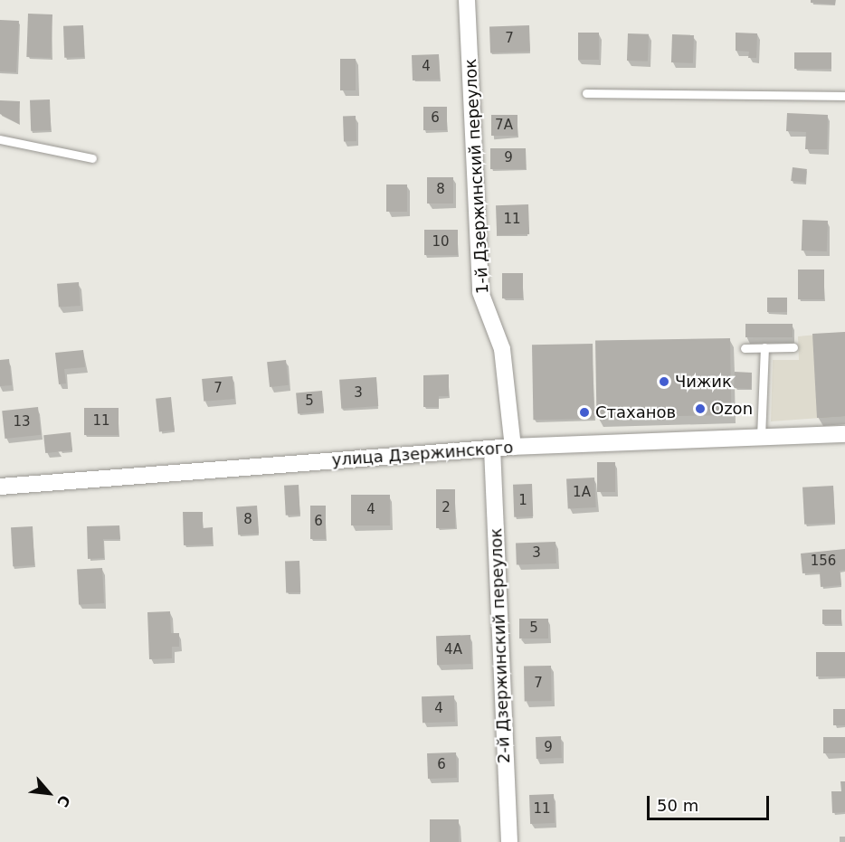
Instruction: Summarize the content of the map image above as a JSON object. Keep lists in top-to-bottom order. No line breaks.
{"streets":{"street":["1-й Дзержинский переулок","улица Дзержинского","2-й Дзержинский переулок"]},"crossings":[["1-й Дзержинский переулок","улица Дзержинского"],["улица Дзержинского","2-й Дзержинский переулок"]],"places":["Чижик","Ozon","Стаханов"],"house_numbers":["7","4","6","7А","9","8","11","10","7","3","5","11","13","1А","1","2","4","8","6","3","156","5","4А","7","4","9","6","11"],"scale_bar":"50 m","north":"bottom right"}
